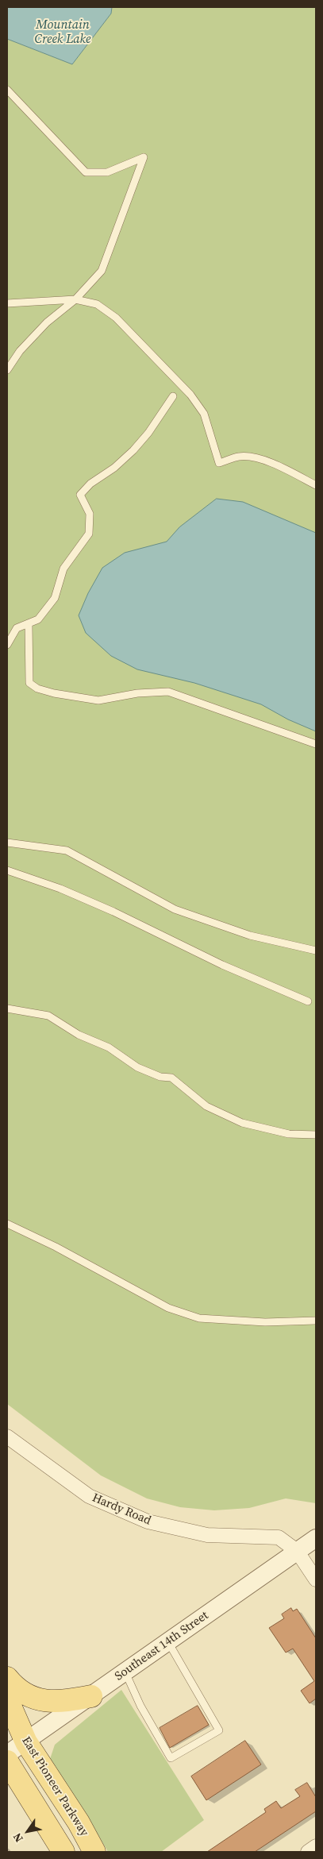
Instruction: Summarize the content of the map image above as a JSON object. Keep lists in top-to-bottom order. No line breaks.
{"streets":{"main road":["East Pioneer Parkway"],"street":["Hardy Road","Southeast 14th Street"]},"crossings":[["Hardy Road","Southeast 14th Street"],["Southeast 14th Street","East Pioneer Parkway"]],"water":["Mountain Creek Lake"],"north":"bottom left"}
